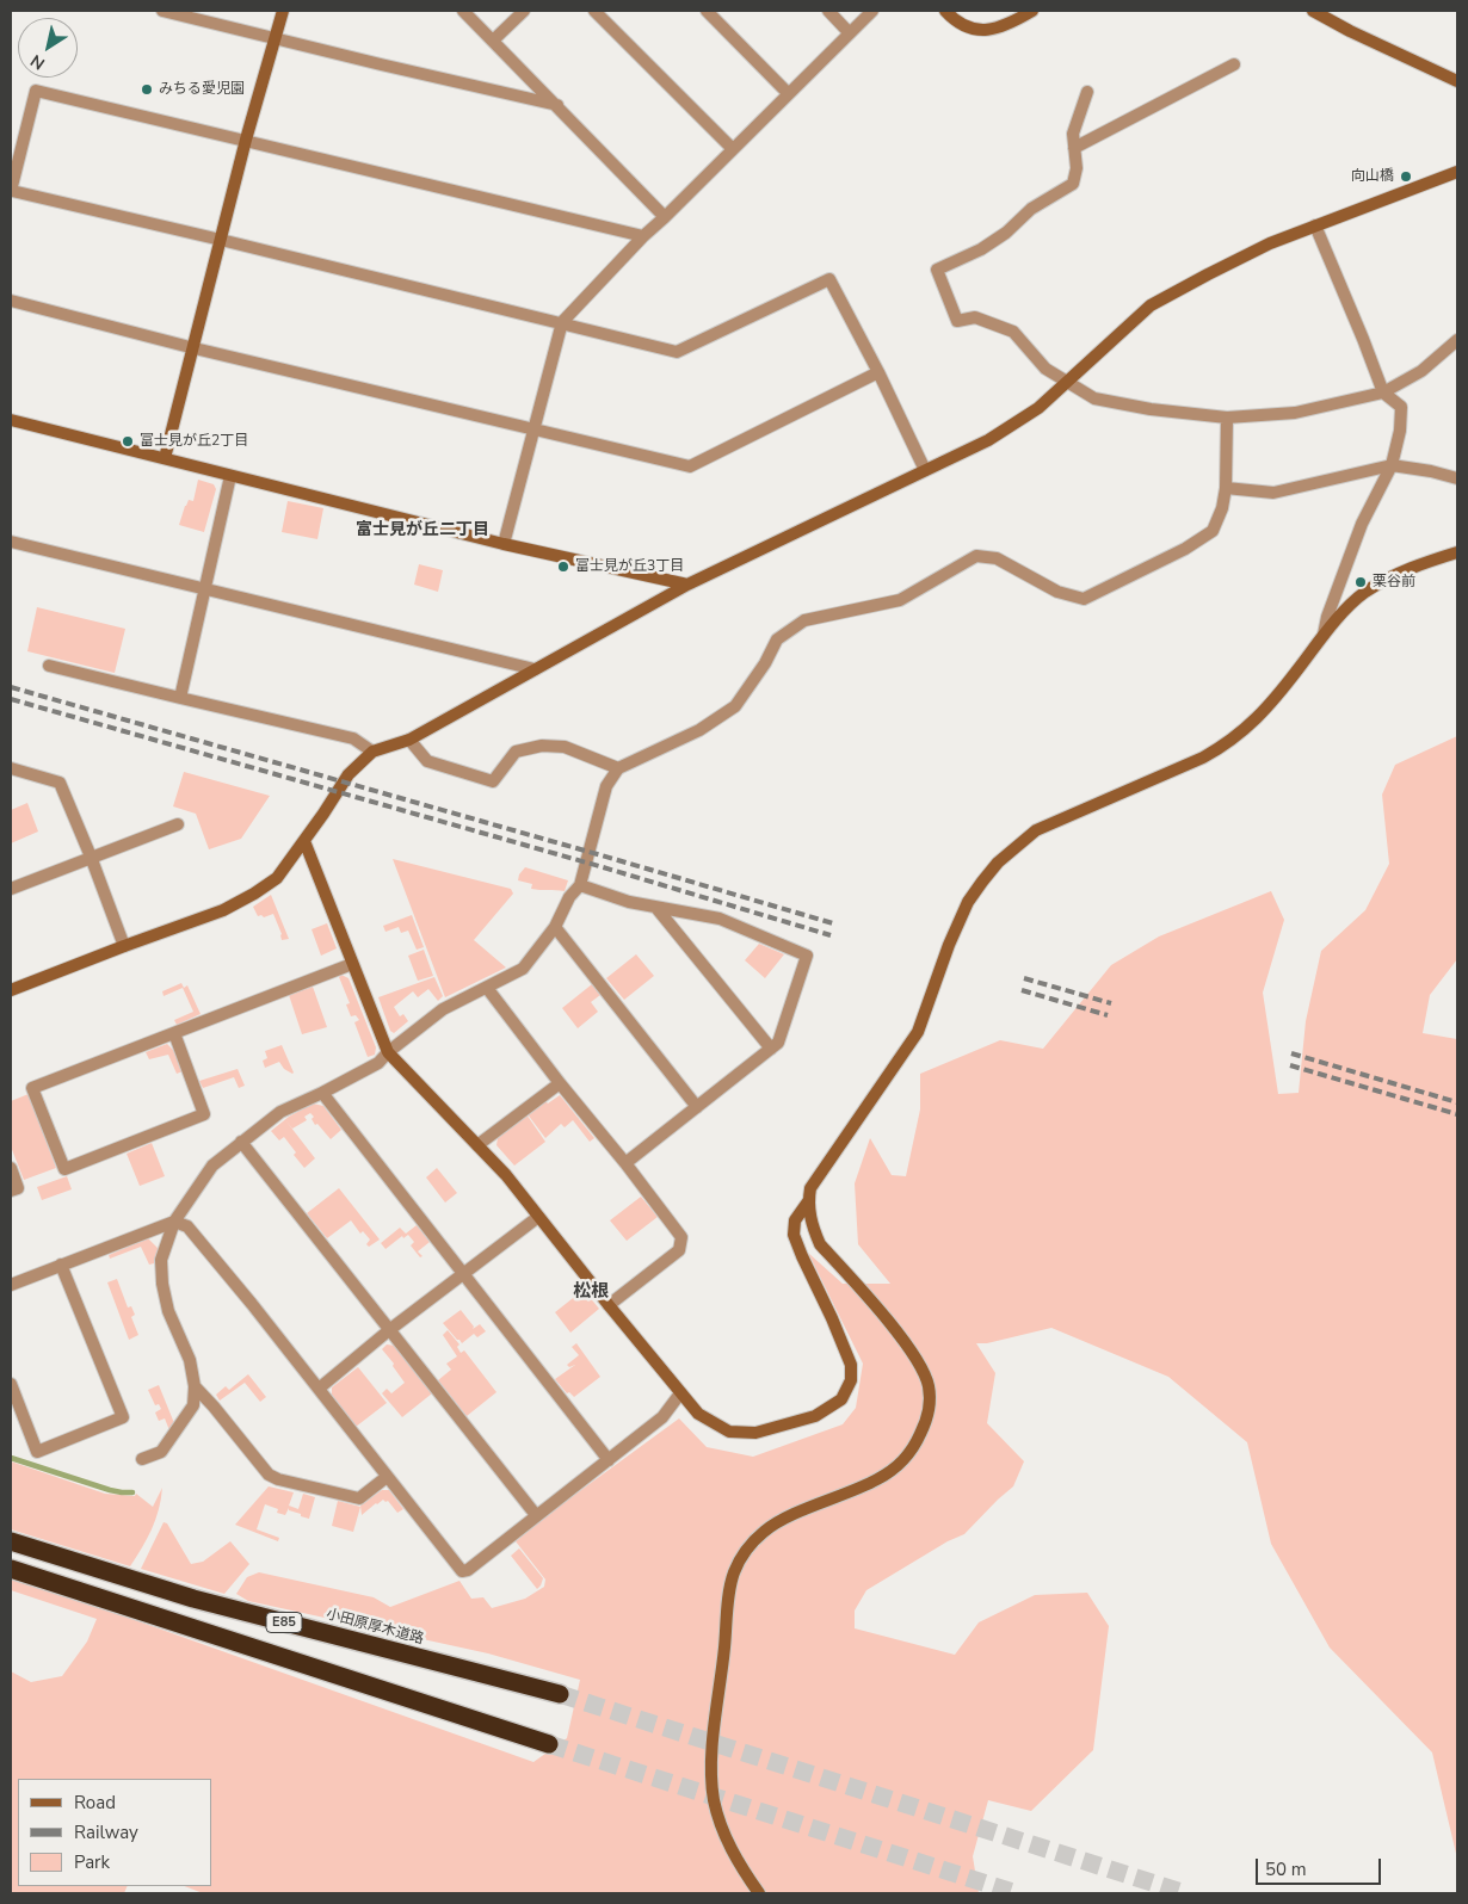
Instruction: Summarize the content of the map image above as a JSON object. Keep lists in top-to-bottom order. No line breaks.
{"streets":{"highway":["E85","小田原厚木道路"]},"districts":["富士見が丘二丁目","松根"],"places":["みちる愛児園","向山橋","富士見が丘2丁目","富士見が丘3丁目","栗谷前"],"legend":["Road","Railway","Park"],"scale_bar":"50 m","north":"bottom left"}
